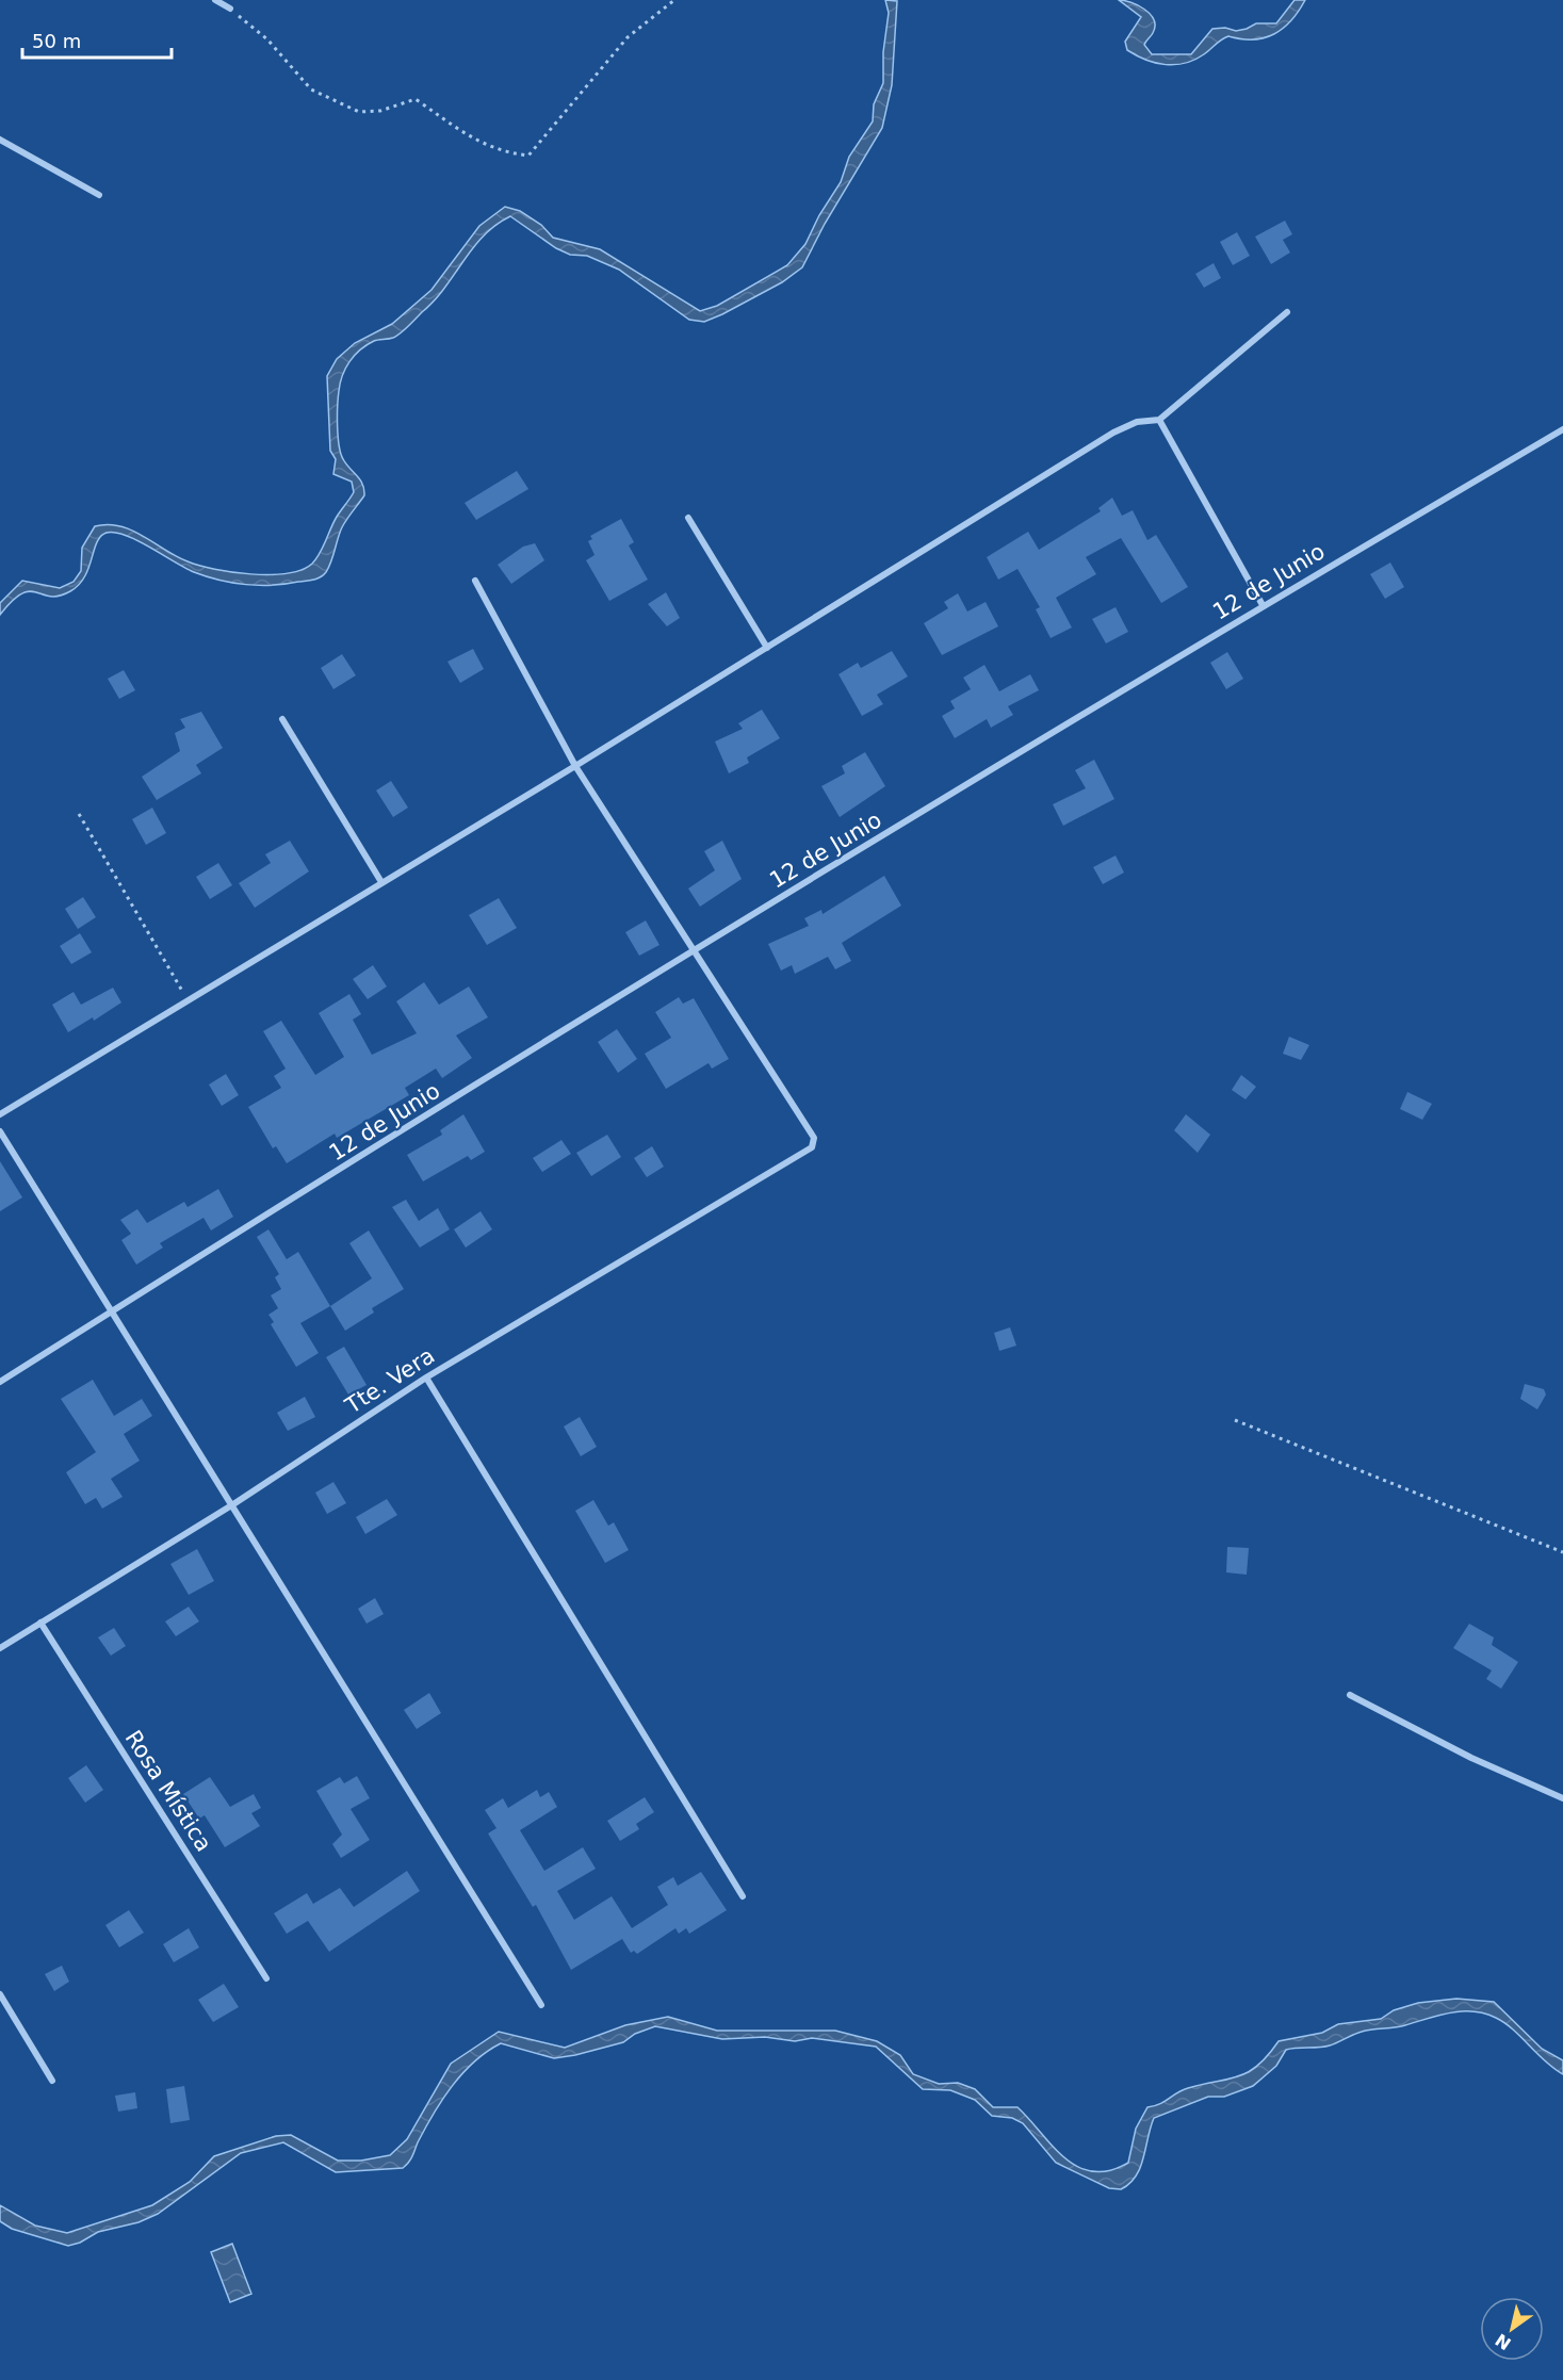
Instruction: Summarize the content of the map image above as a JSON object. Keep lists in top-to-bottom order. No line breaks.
{"streets":{"street":["12 de Junio","Tte. Vera","Rosa Mística"]},"crossings":[["12 de Junio","Tte. Vera"],["Tte. Vera","Rosa Mística"]],"scale_bar":"50 m","north":"bottom left"}
